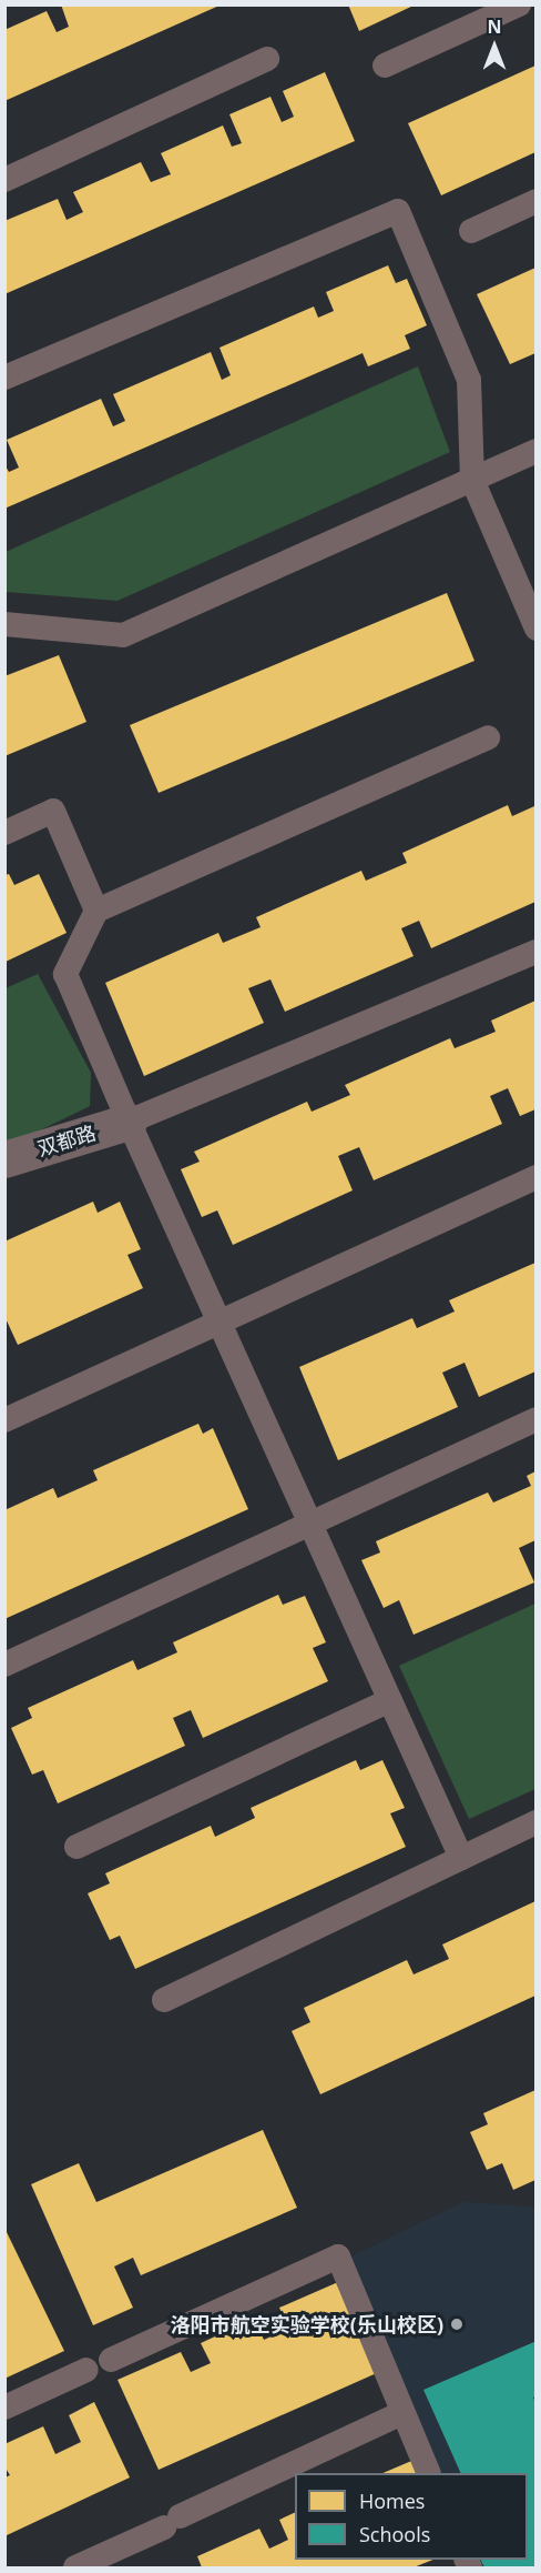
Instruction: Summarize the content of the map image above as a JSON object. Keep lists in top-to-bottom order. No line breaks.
{"streets":{"street":["双都路"]},"places":["洛阳市航空实验学校(乐山校区)"],"legend":["Homes","Schools"],"north":"top"}
